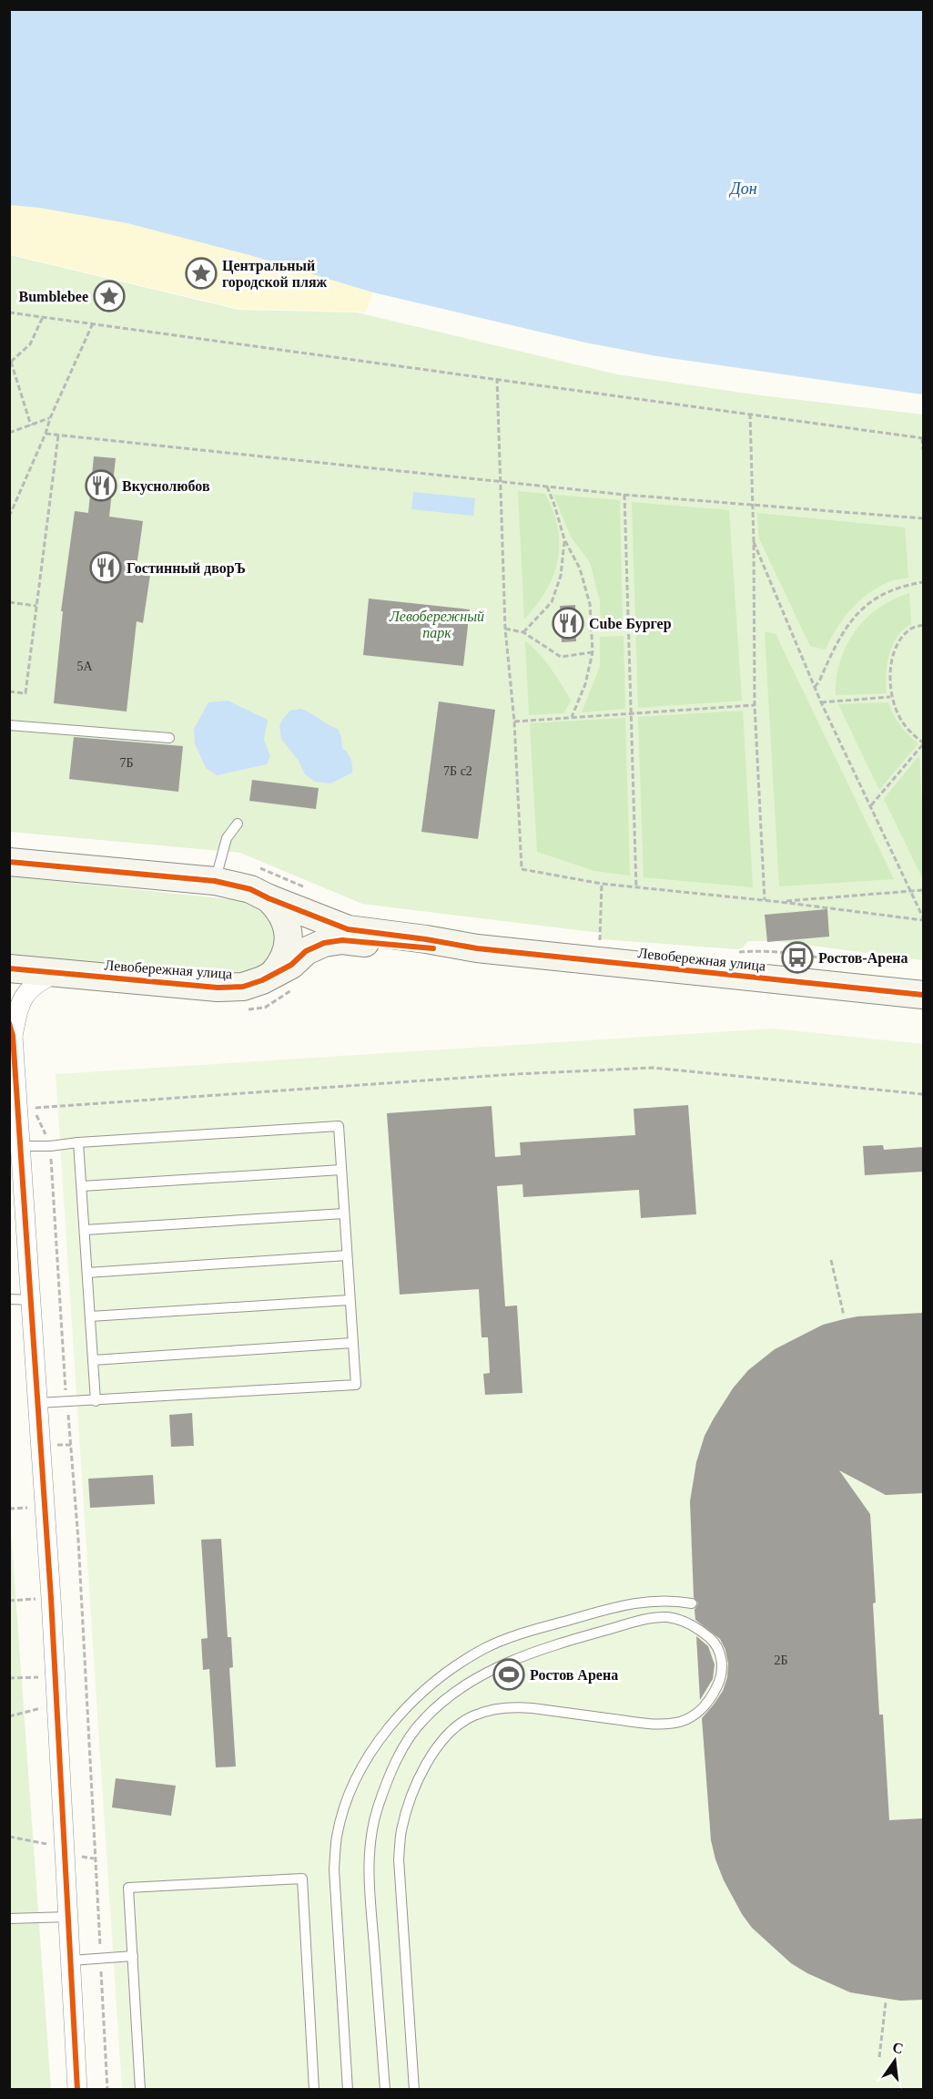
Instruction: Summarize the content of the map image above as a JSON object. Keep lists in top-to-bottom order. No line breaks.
{"streets":{"main road":["Левобережная улица"]},"water":["Дон"],"parks":["Левобережный парк"],"places":{"place":["Центральный городской пляж","Bumblebee"],"restaurant":["Вкуснолюбов","Гостинный дворЪ","Cube Бургер"],"bus stop":["Ростов-Арена"],"sports":["Ростов Арена"]},"house_numbers":["5А","7Б","7Б с2","2Б"],"north":"top"}
